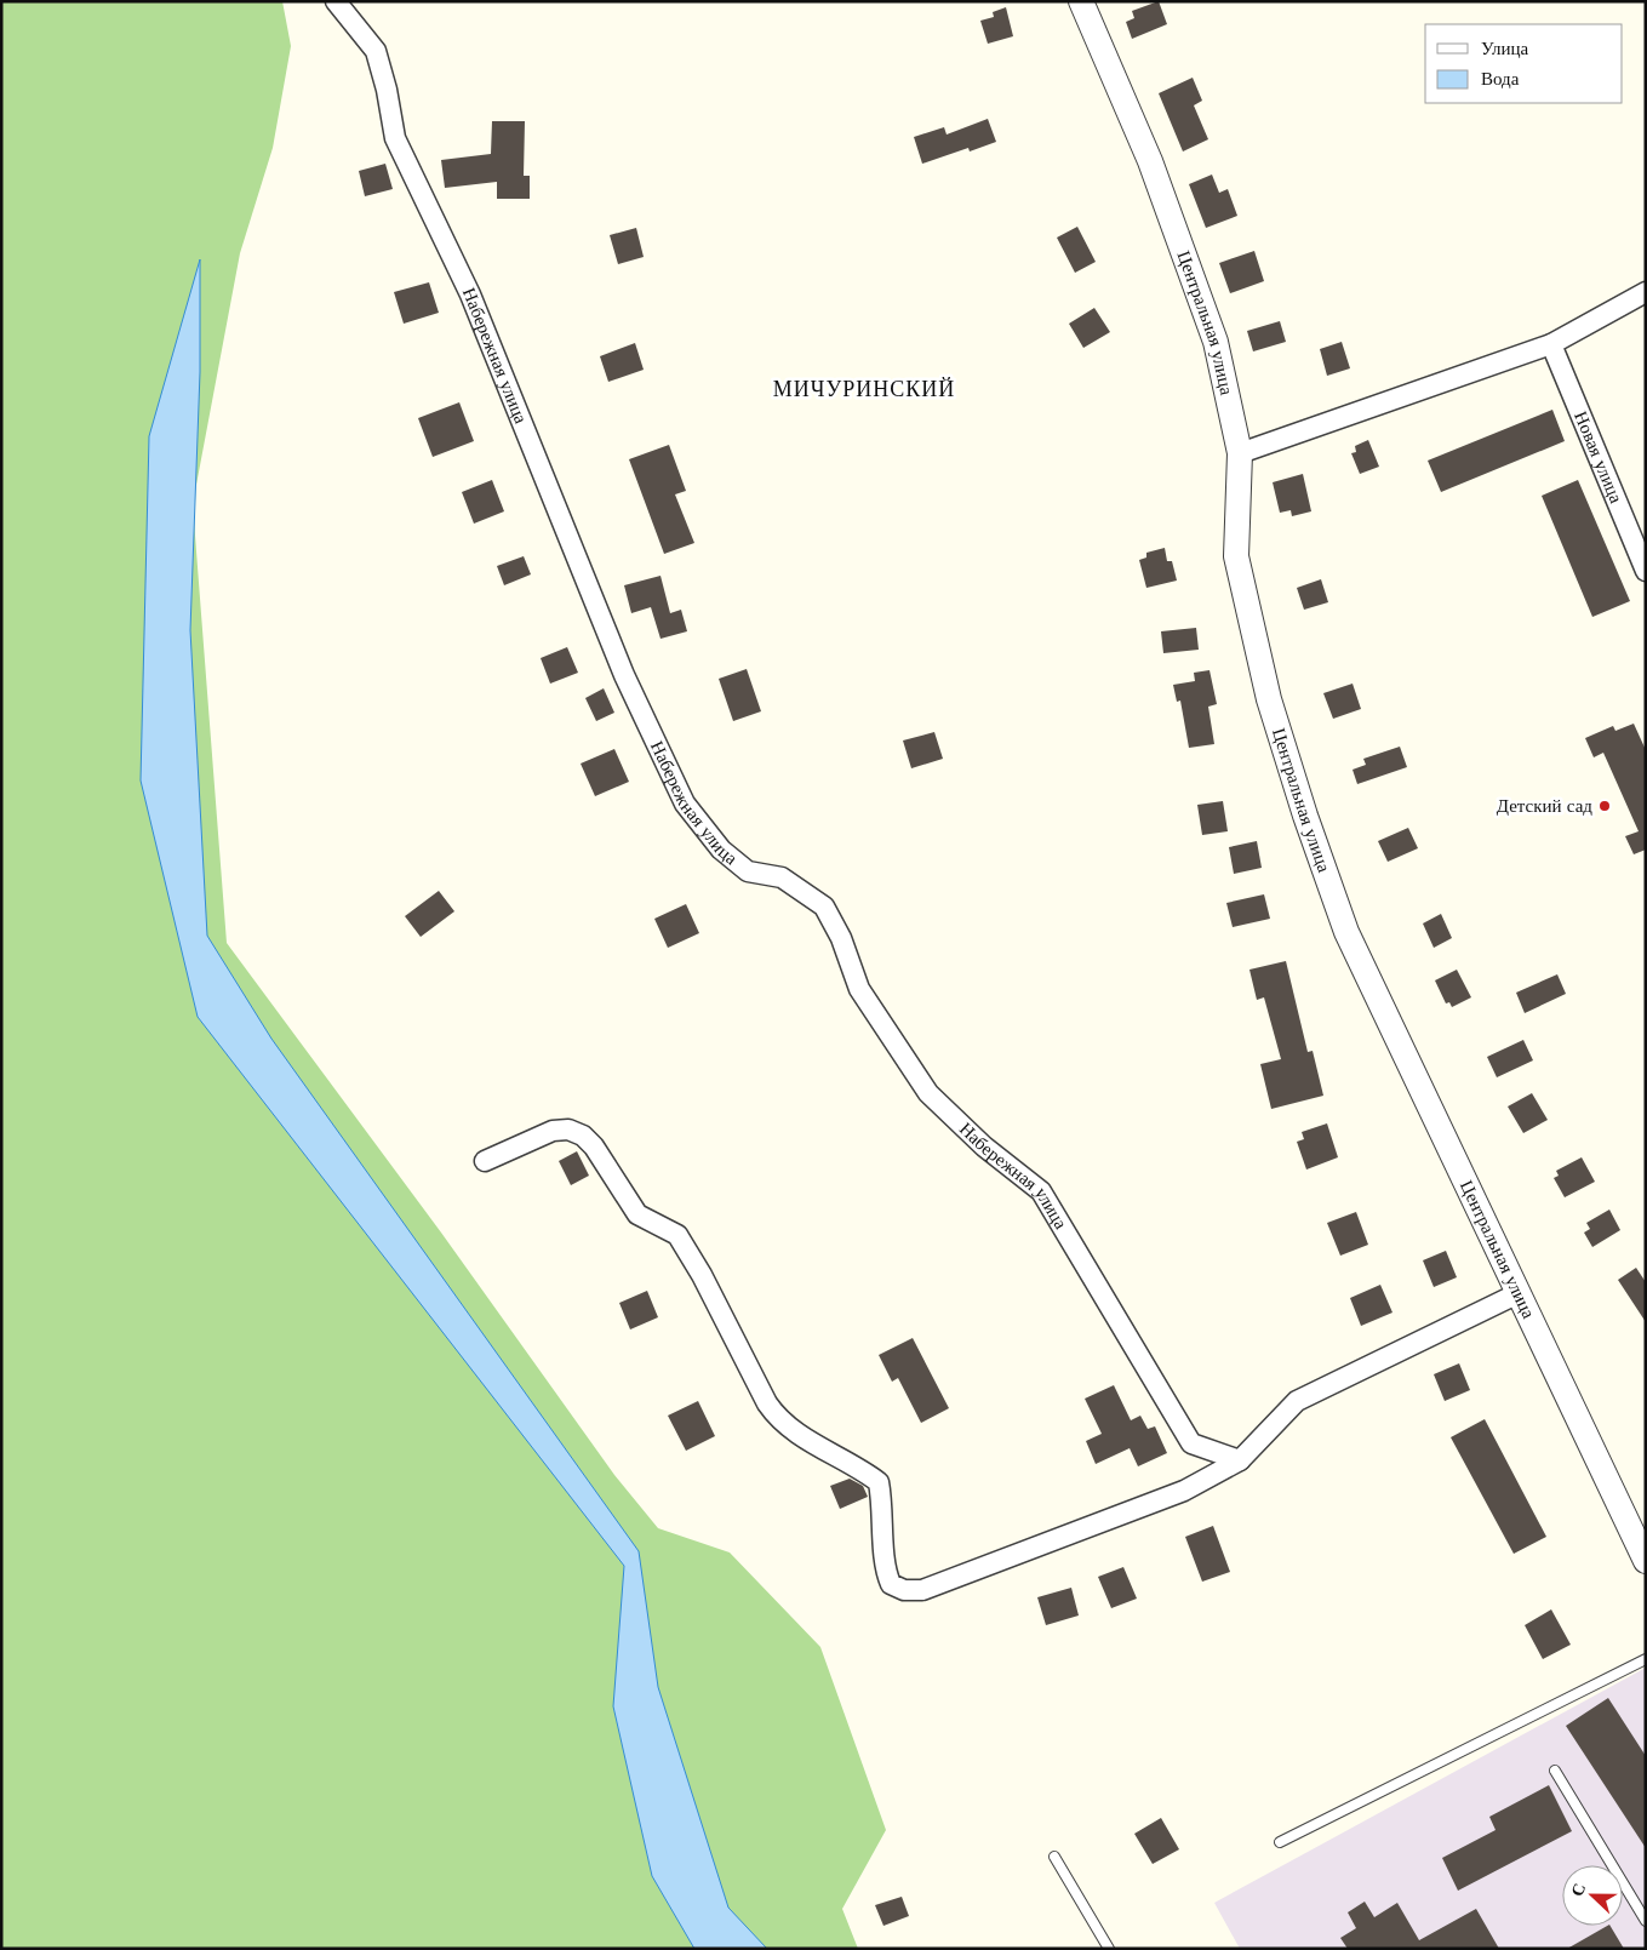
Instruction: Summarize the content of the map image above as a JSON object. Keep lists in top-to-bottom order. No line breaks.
{"streets":{"street":["Центральная улица","Набережная улица","Новая улица"]},"districts":["МИЧУРИНСКИЙ"],"places":["Детский сад"],"legend":["Улица","Вода"],"north":"left"}
